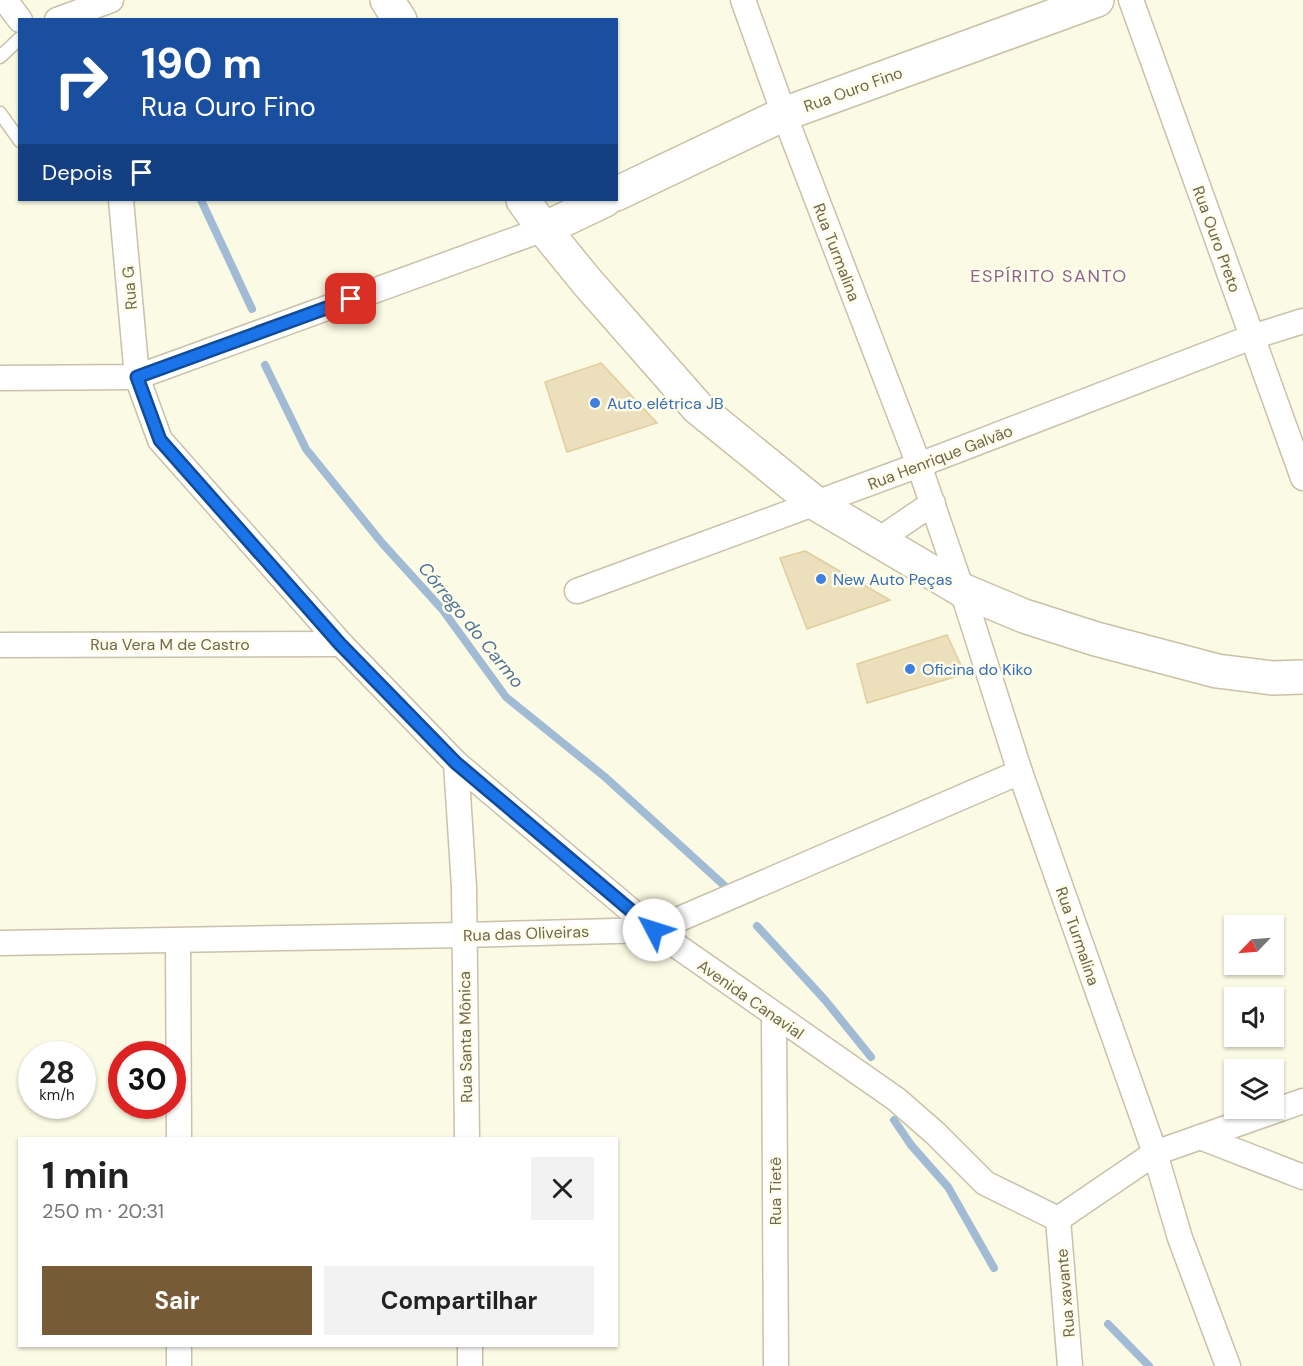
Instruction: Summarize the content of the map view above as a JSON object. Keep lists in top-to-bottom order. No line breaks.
{"streets":{"main road":["Rua Ouro Fino"],"street":["Rua Ouro Preto","Rua Turmalina","Rua G","Rua Henrique Galvão","Rua Vera M de Castro","Rua das Oliveiras","Avenida Canavial","Rua Santa Mônica","Rua Tietê","Rua xavante"]},"crossings":[["Rua Ouro Fino","Rua Turmalina"],["Rua Ouro Preto","Rua Henrique Galvão"],["Rua Turmalina","Rua Henrique Galvão"],["Rua Turmalina","Rua das Oliveiras"],["Rua G","Avenida Canavial"],["Rua Vera M de Castro","Avenida Canavial"],["Rua das Oliveiras","Avenida Canavial"],["Rua das Oliveiras","Rua Santa Mônica"],["Avenida Canavial","Rua Santa Mônica"],["Avenida Canavial","Rua Tietê"],["Avenida Canavial","Rua xavante"]],"districts":["ESPÍRITO SANTO"],"water":["Córrego do Carmo"],"places":["Auto elétrica JB","New Auto Peças","Oficina do Kiko"],"north":"bottom left","page":{"turn":["190 m","Rua Ouro Fino"],"then":"Depois","speed":"28 km/h","limit":"30","heading":["1 min","250 m · 20:31"],"buttons":["Sair","Compartilhar"]}}
